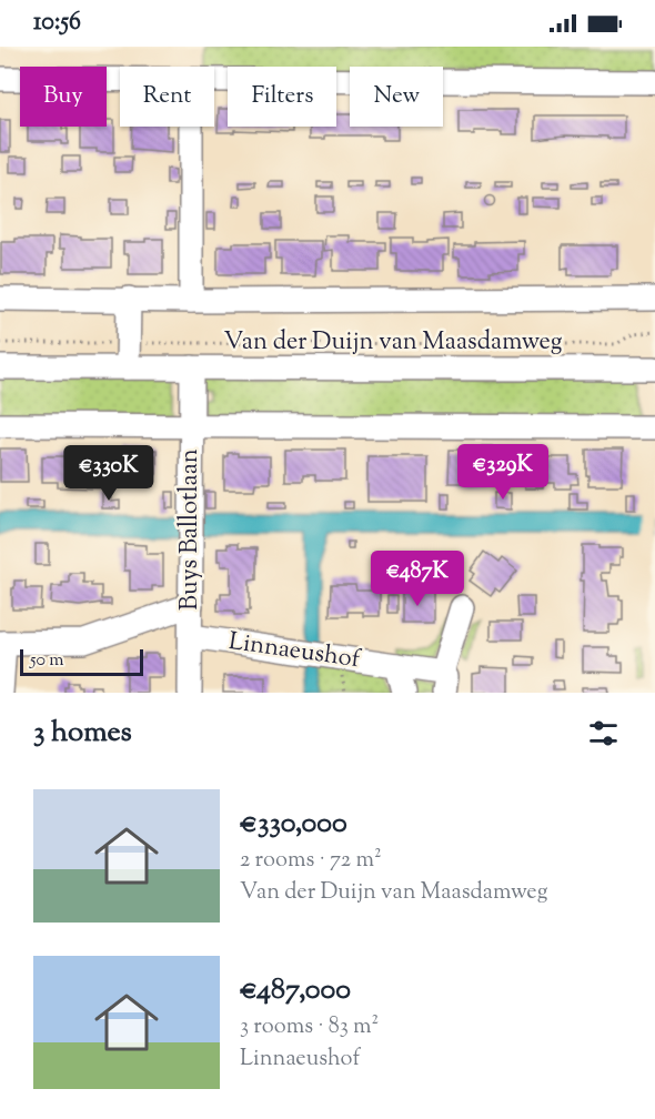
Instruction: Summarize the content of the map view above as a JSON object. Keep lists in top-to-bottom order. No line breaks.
{"streets":{"street":["Van der Duijn van Maasdamweg","Buys Ballotlaan","Linnaeushof"]},"crossings":[["Van der Duijn van Maasdamweg","Buys Ballotlaan"],["Buys Ballotlaan","Linnaeushof"]],"scale_bar":"50 m","page":{"status":"10:56","chip":["Buy","Rent","Filters","New"],"price":["€329K","€330K","€487K"],"scale":"50 m","heading":"3 homes","list":[{"name":"€330,000","note":"2 rooms · 72 m² · Van der Duijn van Maasdamweg"},{"name":"€487,000","note":"3 rooms · 83 m² · Linnaeushof"}]}}
